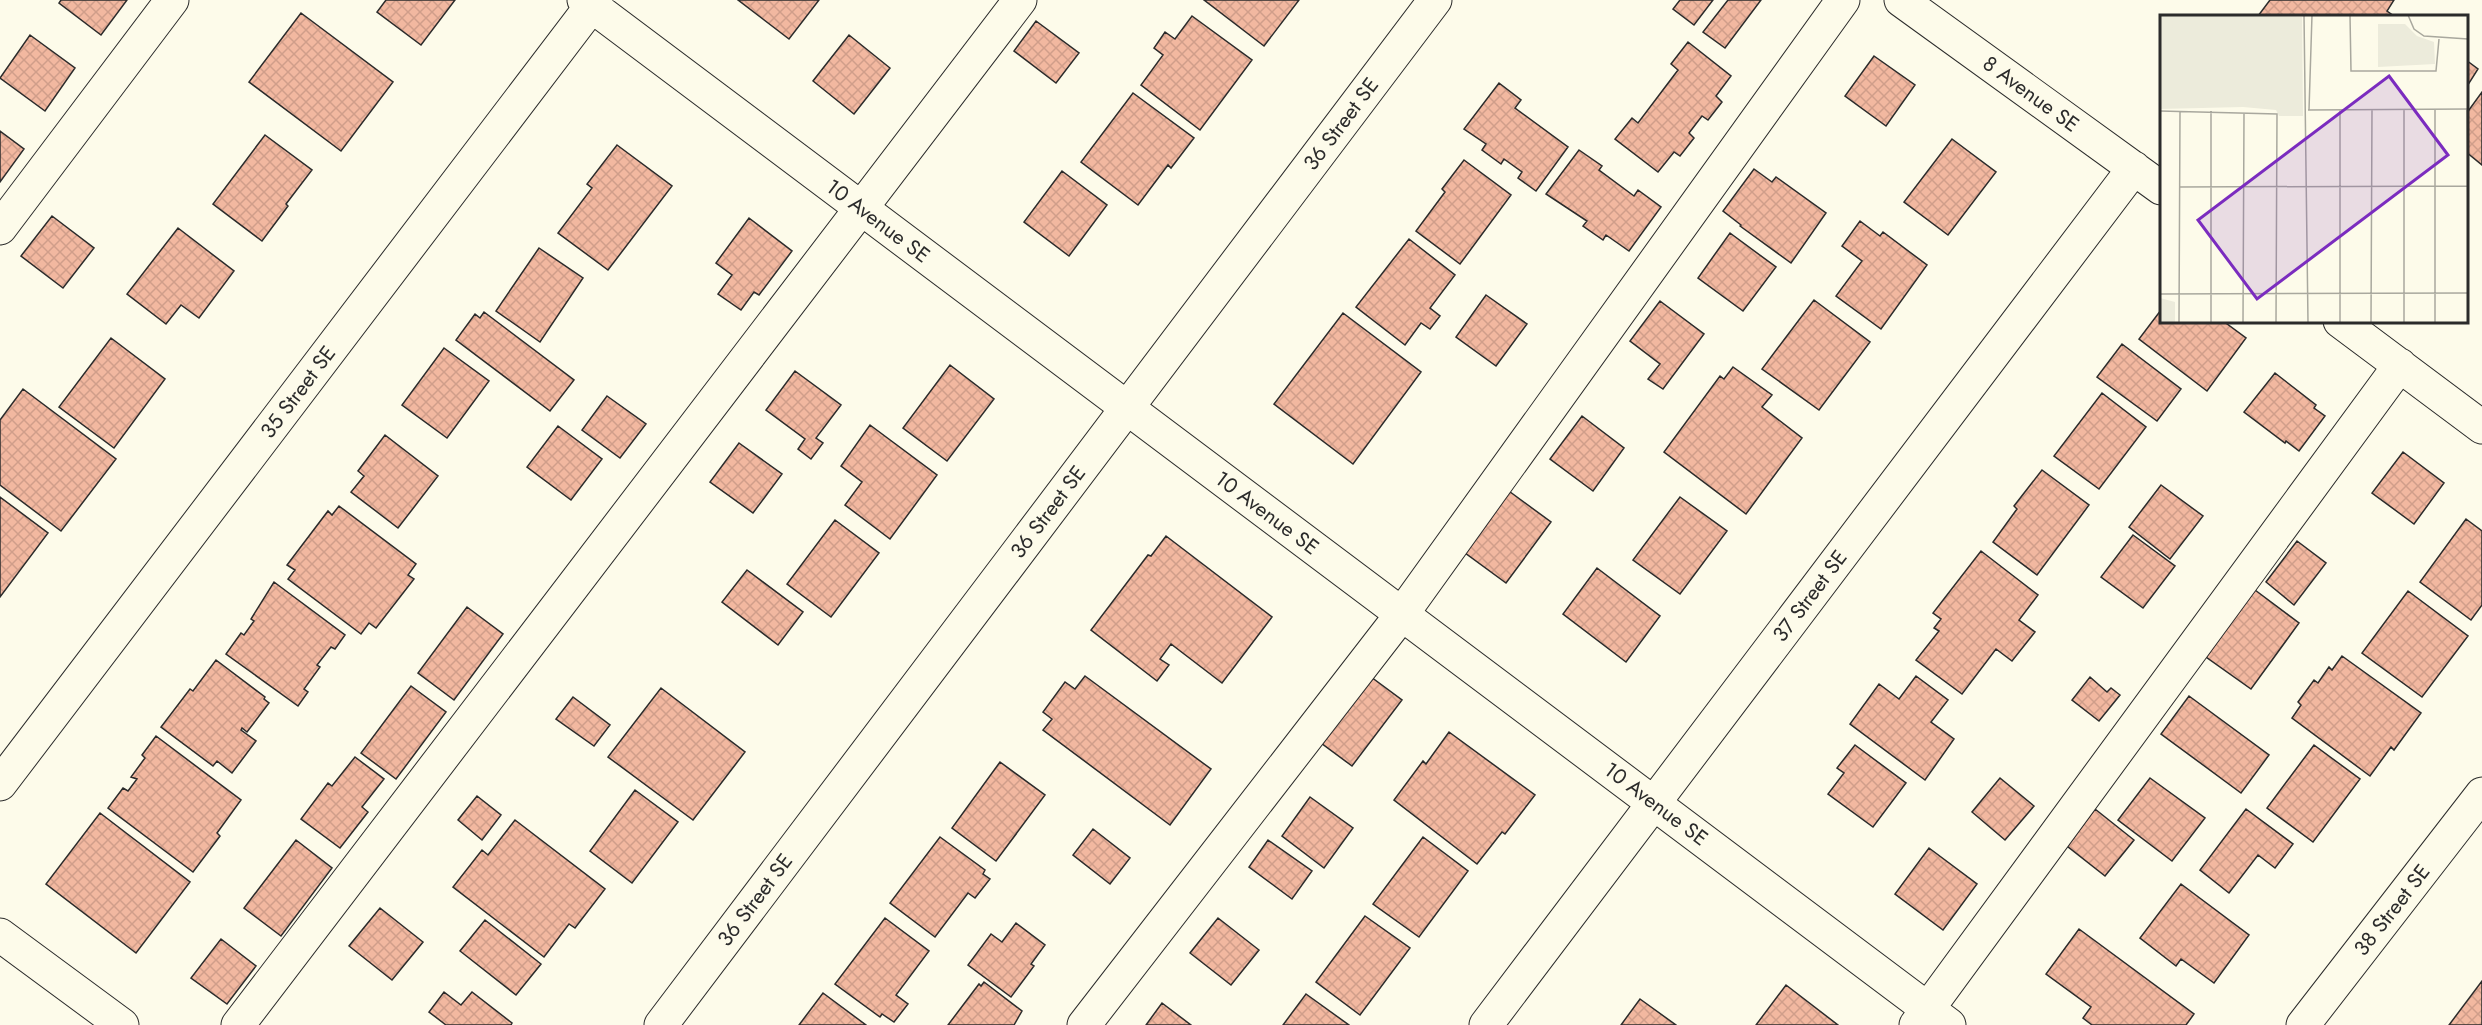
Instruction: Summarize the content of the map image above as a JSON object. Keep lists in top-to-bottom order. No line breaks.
{"streets":{"street":["8 Avenue SE","36 Street SE","10 Avenue SE","35 Street SE","37 Street SE","38 Street SE"]},"crossings":[["8 Avenue SE","37 Street SE"],["36 Street SE","10 Avenue SE"],["10 Avenue SE","35 Street SE"],["10 Avenue SE","37 Street SE"]]}
